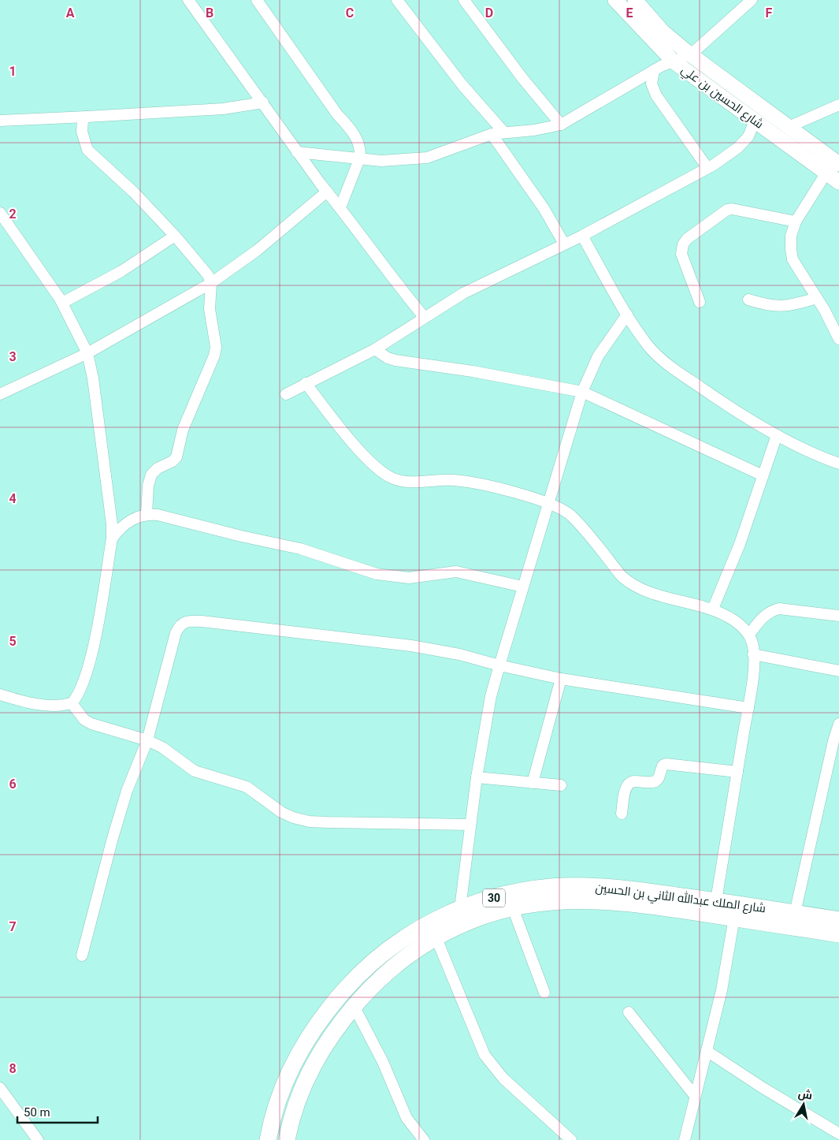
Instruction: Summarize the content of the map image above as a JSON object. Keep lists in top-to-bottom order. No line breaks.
{"streets":{"main road":["30","شارع الملك عبدالله الثاني بن الحسين"],"street":["شارع الحسين بن علي"]},"scale_bar":"50 m","north":"top","grid":{"columns":["A","B","C","D","E","F"],"rows":["1","2","3","4","5","6","7","8"]}}
